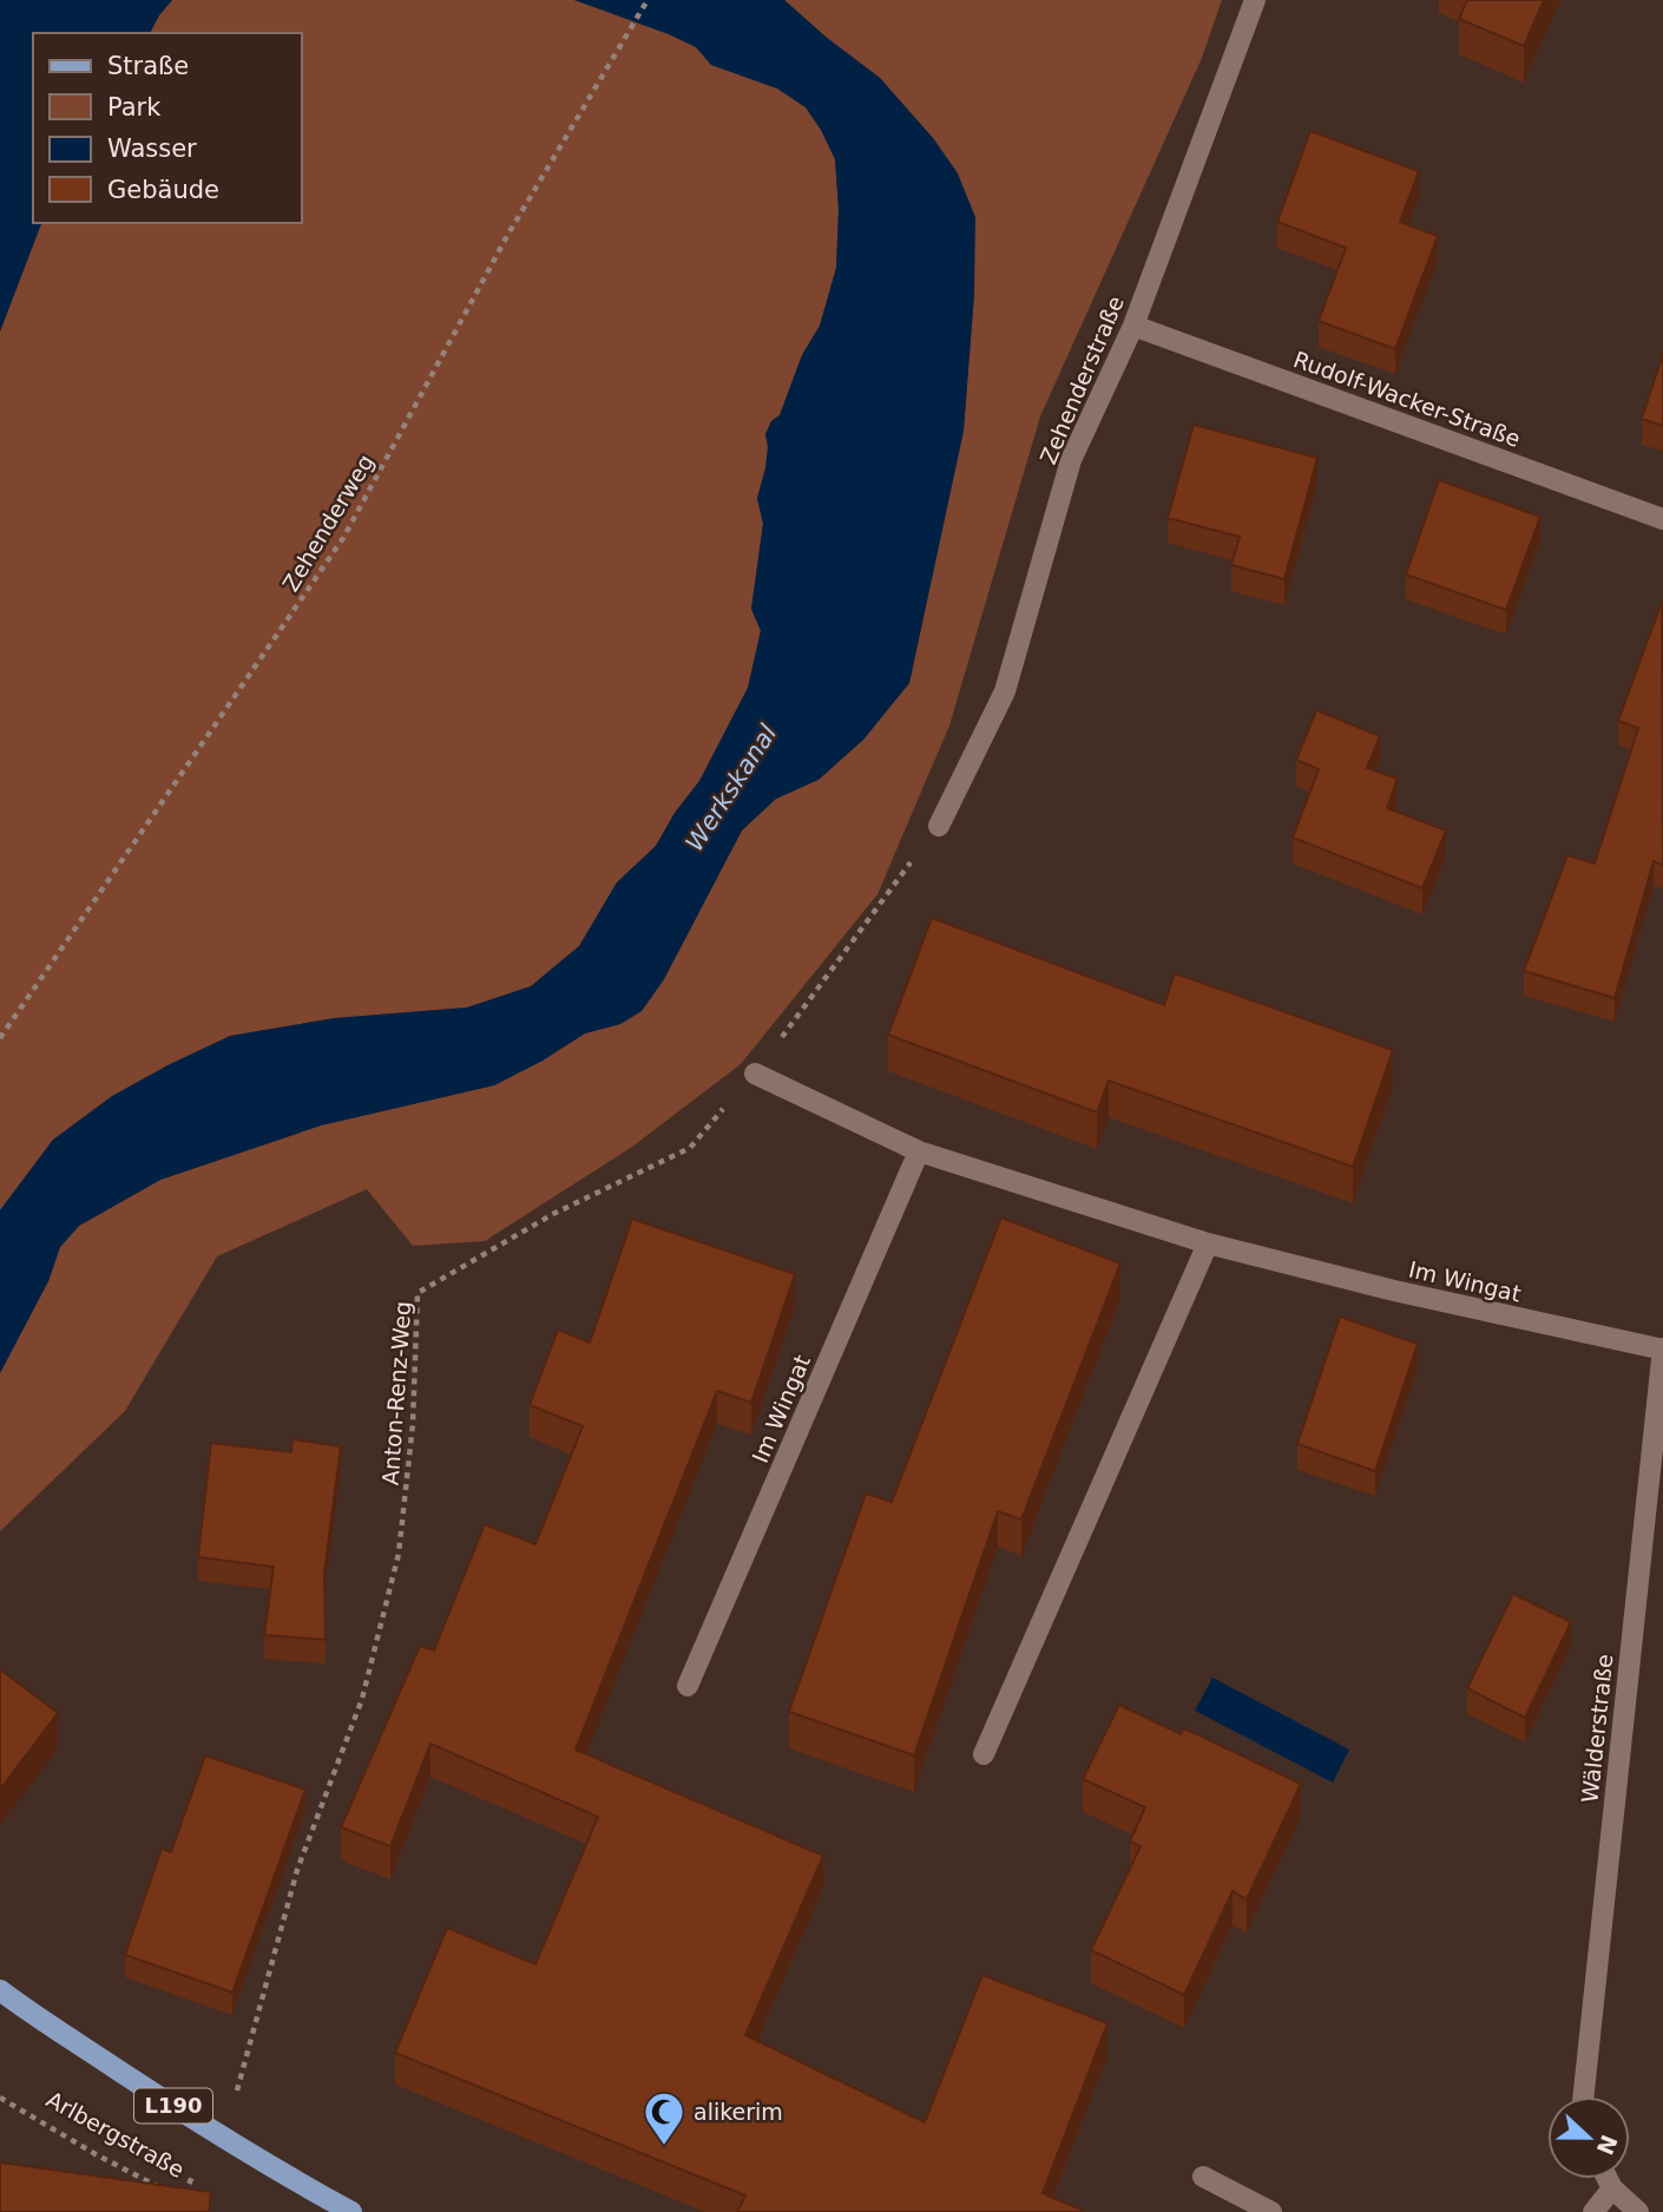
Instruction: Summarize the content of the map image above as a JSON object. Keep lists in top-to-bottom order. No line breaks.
{"streets":{"main road":["L190"],"street":["Zehenderstraße","Rudolf-Wacker-Straße","Im Wingat","Wälderstraße"],"path":["Zehenderweg","Anton-Renz-Weg","Arlbergstraße"]},"crossings":[["Zehenderstraße","Rudolf-Wacker-Straße"],["Zehenderstraße","Anton-Renz-Weg"],["Im Wingat","Anton-Renz-Weg"],["Im Wingat","Wälderstraße"]],"water":["Werkskanal"],"places":{"mosque":["alikerim"]},"legend":["Straße","Park","Wasser","Gebäude"],"north":"right"}
